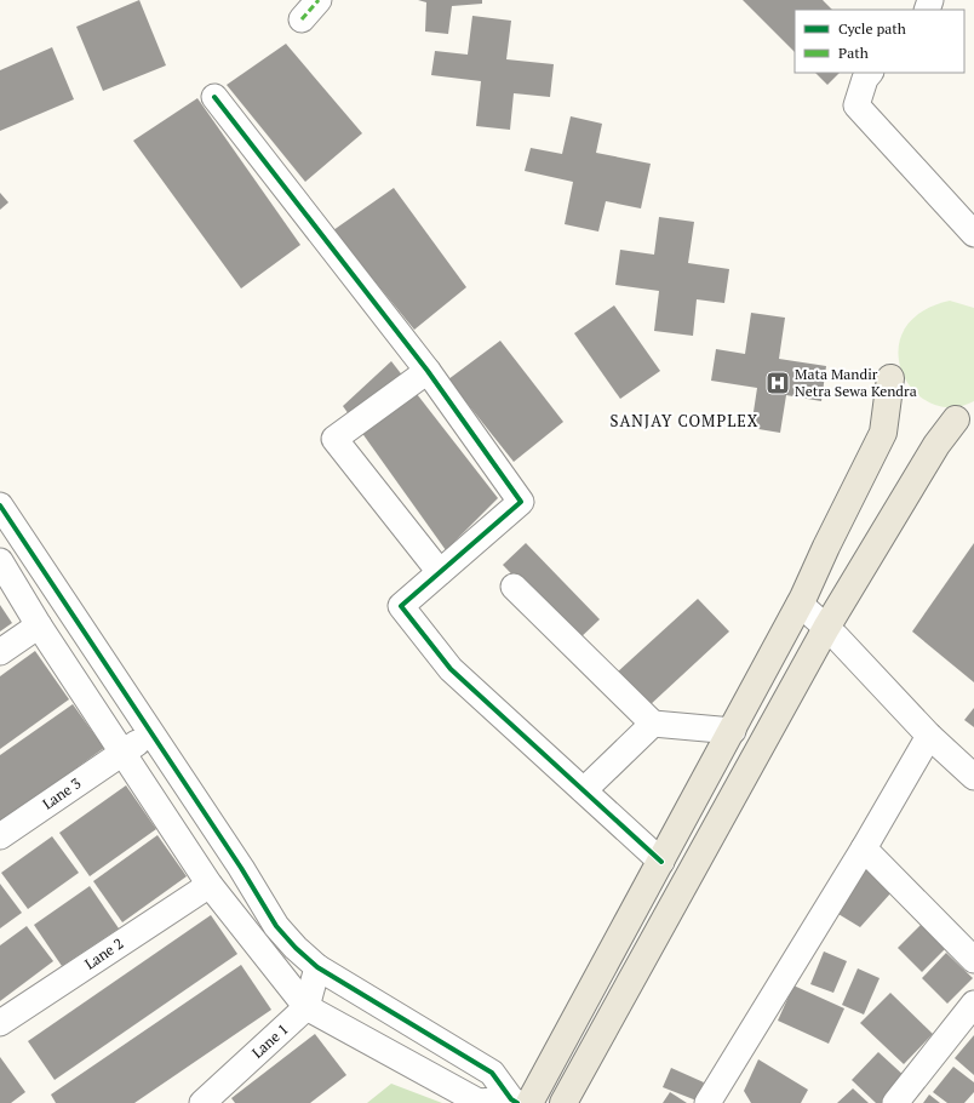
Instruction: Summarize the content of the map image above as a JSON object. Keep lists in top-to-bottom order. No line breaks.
{"streets":{"street":["Lane 3","Lane 2","Lane 1"]},"districts":["SANJAY COMPLEX"],"places":{"hospital":["Mata Mandir Netra Sewa Kendra"]},"legend":["Cycle path","Path"]}
